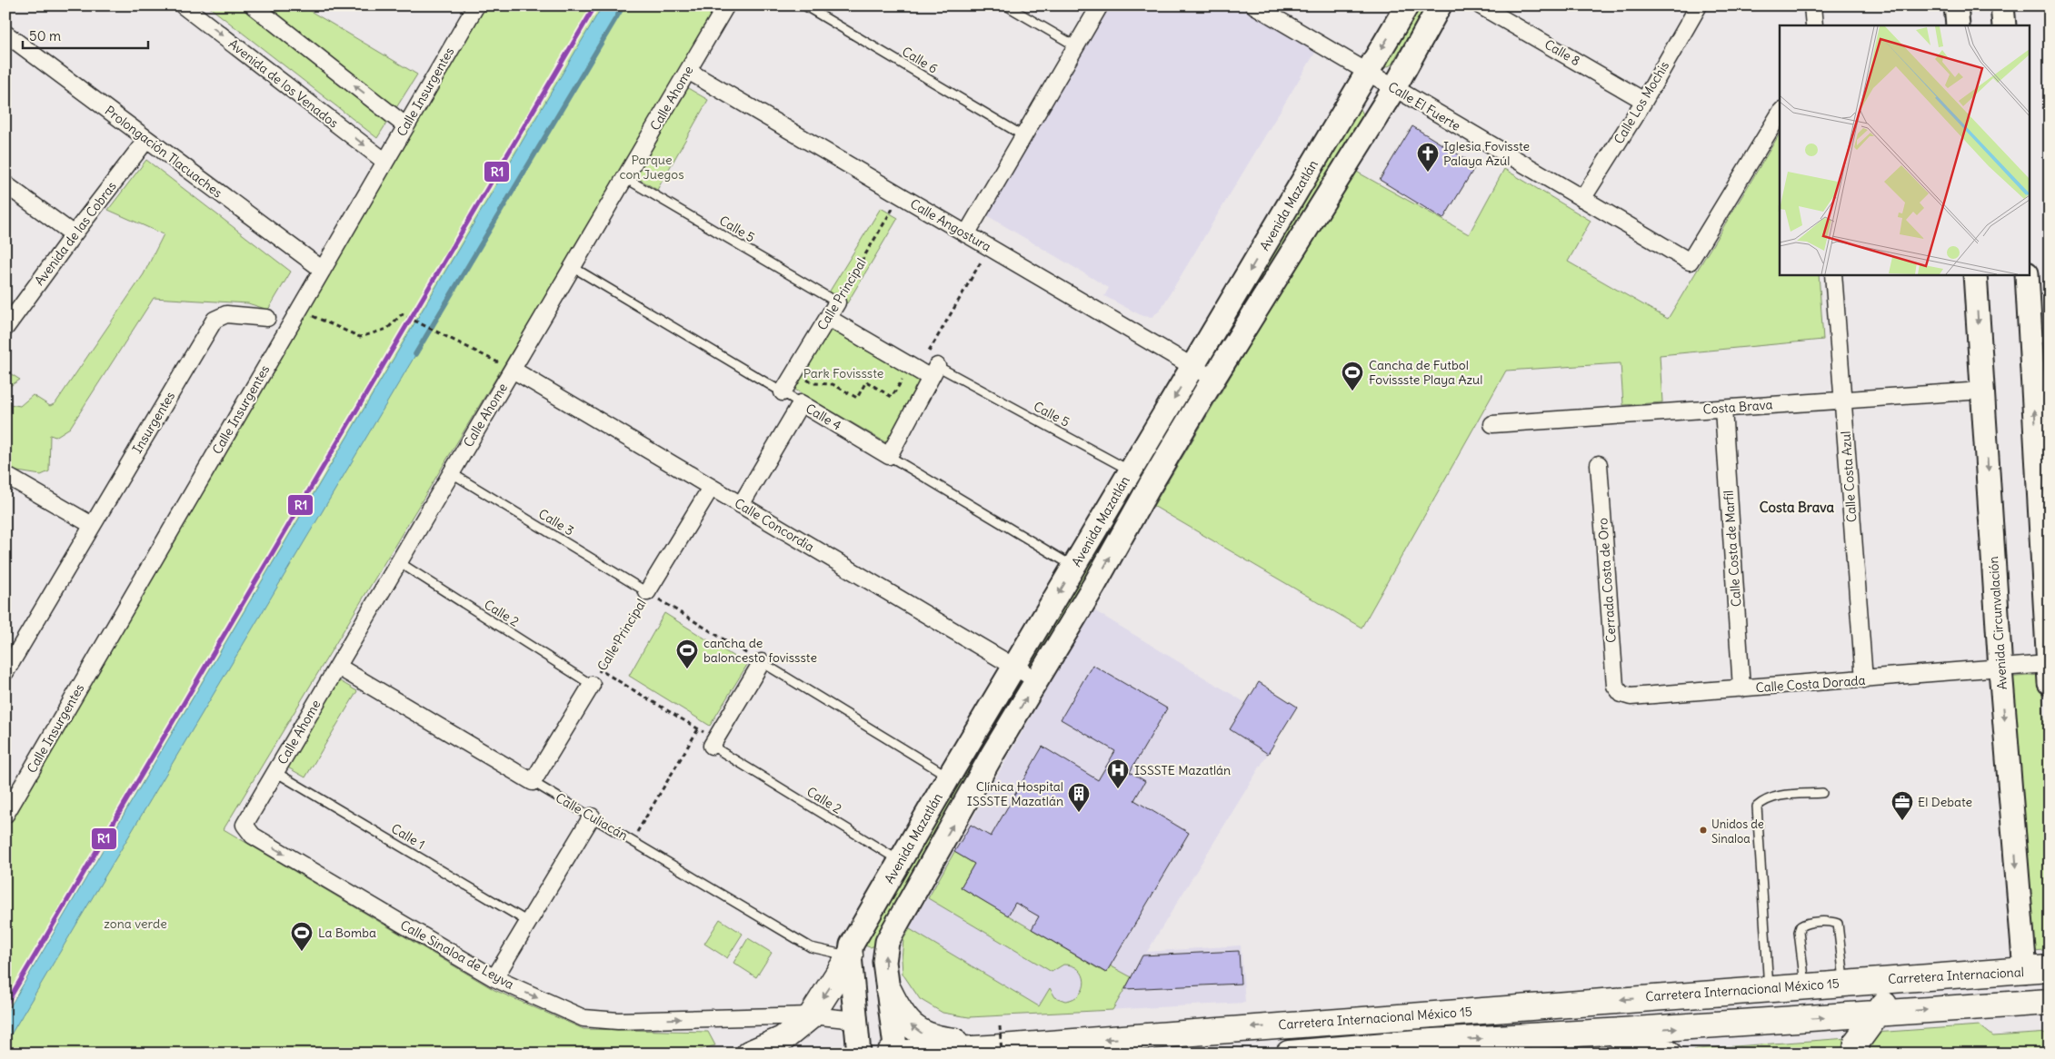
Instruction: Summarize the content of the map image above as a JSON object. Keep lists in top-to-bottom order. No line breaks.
{"streets":{"main road":["Carretera Internacional","Carretera Internacional México 15"],"street":["Calle 8","Avenida de los Venados","Calle Insurgentes","Calle Ahome","Calle Los Mochis","Calle El Fuerte","Prolongación Tlacuaches","Avenida Mazatlán","Calle Angostura","Avenida de las Cobras","Calle Principal","Costa Brava","Calle 4","Insurgentes","Calle Costa Azul","Calle Concordia","Calle Costa de Marfil","Cerrada Costa de Oro","Avenida Circunvalación","Calle Costa Dorada","Calle Culiacán","Calle Sinaloa de Leyva"],"lane":["Calle 6","Calle 5","Calle 3","Calle 2","Calle 1"]},"crossings":[["Calle 8","Calle Los Mochis"],["Avenida de los Venados","Calle Insurgentes"],["Calle Insurgentes","Prolongación Tlacuaches"],["Calle Ahome","Calle Angostura"],["Calle Ahome","Calle 5"],["Calle Ahome","Calle 4"],["Calle Ahome","Calle 3"],["Calle Ahome","Calle Concordia"],["Calle Ahome","Calle 2"],["Calle Ahome","Calle Culiacán"],["Calle Ahome","Calle 1"],["Calle Ahome","Calle Sinaloa de Leyva"],["Calle Los Mochis","Calle El Fuerte"],["Calle El Fuerte","Avenida Mazatlán"],["Prolongación Tlacuaches","Avenida de las Cobras"],["Avenida Mazatlán","Calle Angostura"],["Avenida Mazatlán","Calle 5"],["Avenida Mazatlán","Calle 4"],["Avenida Mazatlán","Calle Concordia"],["Avenida Mazatlán","Calle 2"],["Avenida Mazatlán","Calle Culiacán"],["Avenida Mazatlán","Calle Sinaloa de Leyva"],["Avenida Mazatlán","Carretera Internacional México 15"],["Calle Angostura","Calle Principal"],["Calle 5","Calle Principal"],["Calle Principal","Calle 4"],["Calle Principal","Calle 3"],["Calle Principal","Calle Concordia"],["Calle Principal","Calle 2"],["Calle Principal","Calle Culiacán"],["Costa Brava","Calle Costa Azul"],["Costa Brava","Calle Costa de Marfil"],["Costa Brava","Avenida Circunvalación"],["Calle Costa Azul","Calle Costa Dorada"],["Calle Costa de Marfil","Calle Costa Dorada"],["Cerrada Costa de Oro","Calle Costa Dorada"],["Avenida Circunvalación","Calle Costa Dorada"],["Avenida Circunvalación","Carretera Internacional"],["Carretera Internacional","Carretera Internacional México 15"]],"one_way":["Calle Sinaloa de Leyva"],"districts":["Costa Brava"],"parks":["Parque con Juegos","Park Fovissste","zona verde"],"places":{"church":["Iglesia Fovisste Palaya Azúl"],"sports":["Cancha de Futbol Fovissste Playa Azul","cancha de baloncesto fovissste","La Bomba"],"hospital":["ISSSTE Mazatlán"],"building":["Clínica Hospital ISSSTE Mazatlán"],"office":["El Debate"],"other":["Unidos de Sinaloa"]},"lines":["transit line R1"],"scale_bar":"50 m"}
